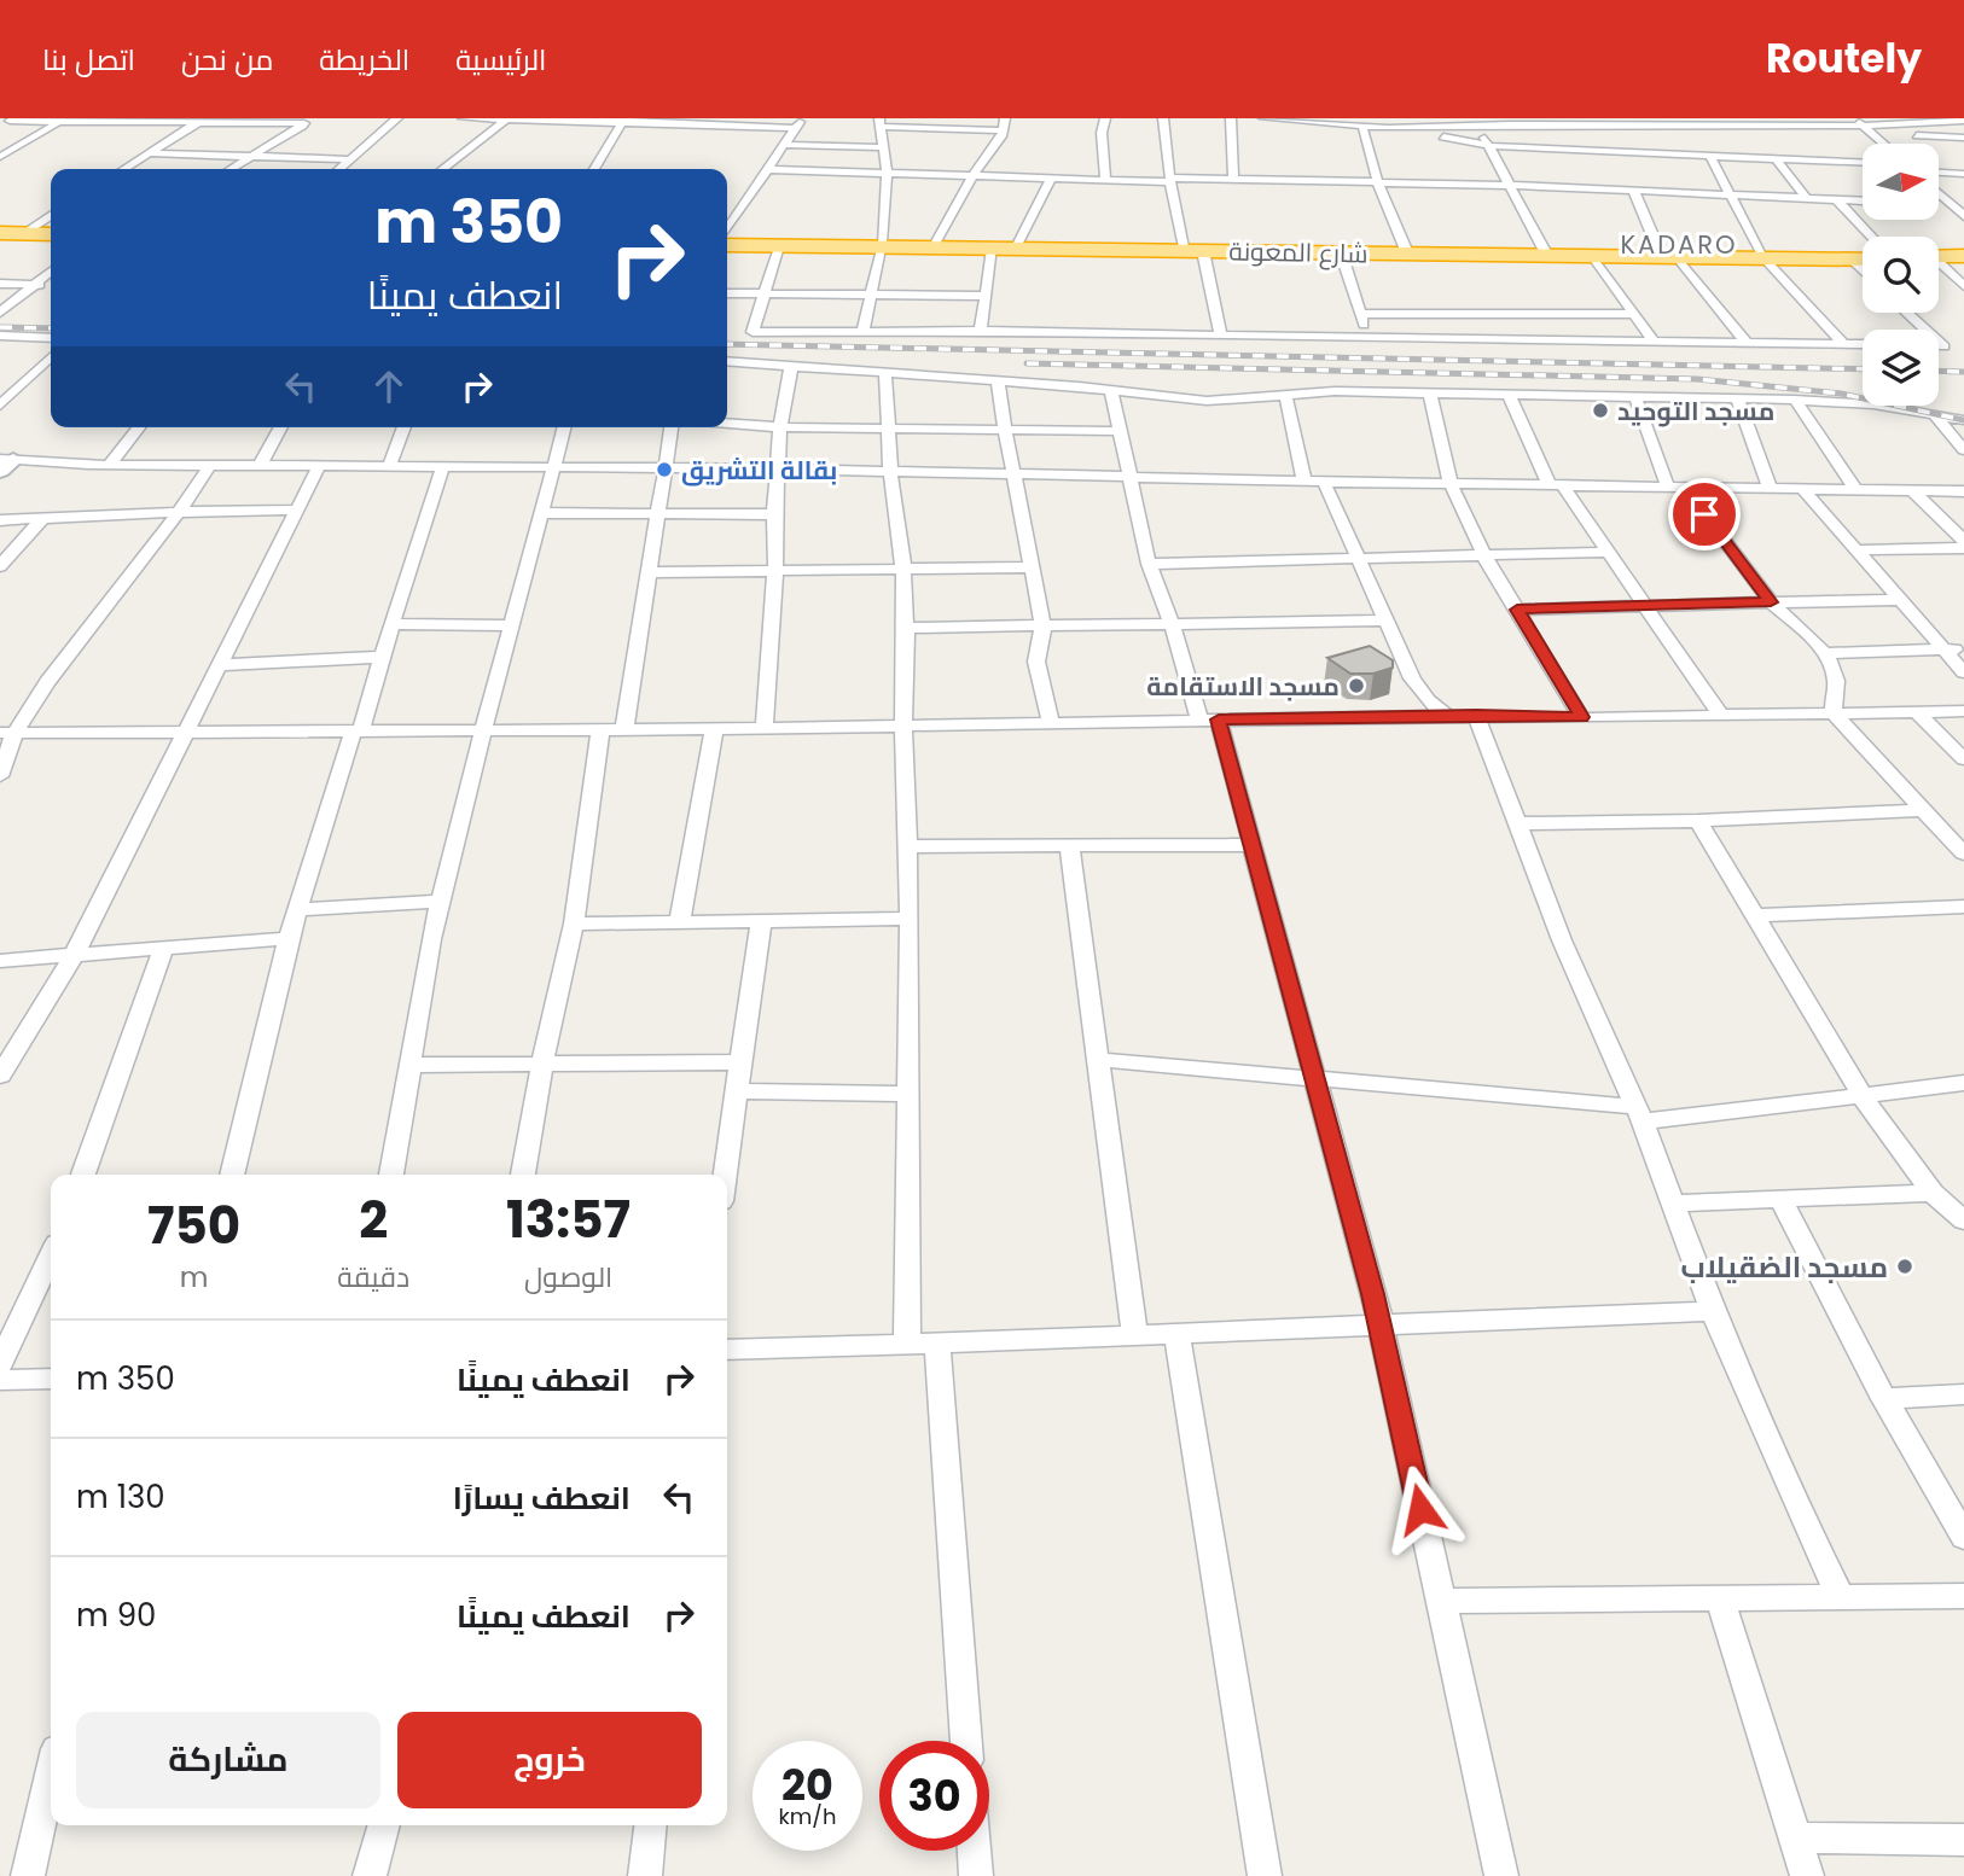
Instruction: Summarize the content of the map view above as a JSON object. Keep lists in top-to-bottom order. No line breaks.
{"streets":{"highway":["شارع المعونة"]},"districts":["KADARO"],"places":["مسجد التوحيد","بقالة التشريق","مسجد الاستقامة","مسجد الضقيلاب"],"north":"right","page":{"header":"Routely","nav":["الرئيسية","الخريطة","من نحن","اتصل بنا"],"turn":["350 m","انعطف يمينًا"],"eta":["13:57","الوصول","2","دقيقة","750","m"],"list":[{"name":"انعطف يمينًا","value":"350 m"},{"name":"انعطف يسارًا","value":"130 m"},{"name":"انعطف يمينًا","value":"90 m"}],"buttons":["خروج","مشاركة"],"speed":"20 km/h","limit":"30"}}
